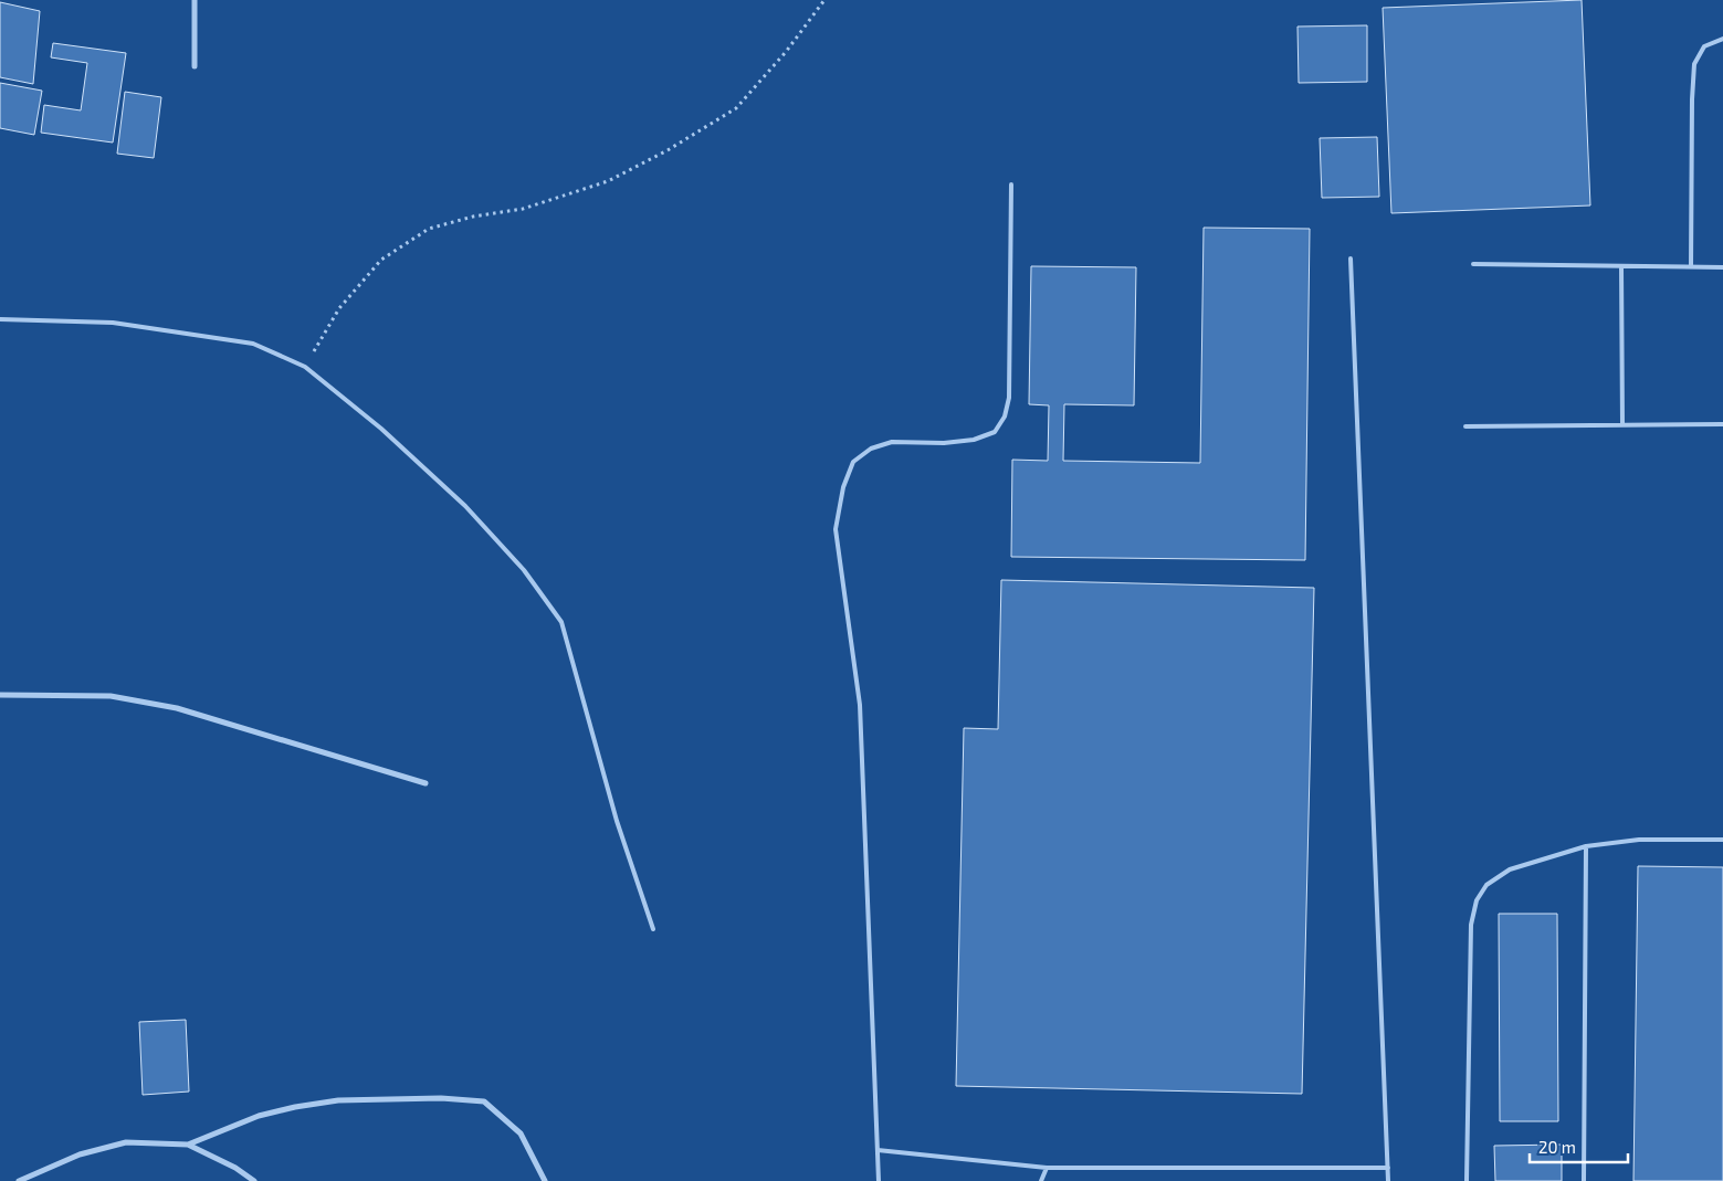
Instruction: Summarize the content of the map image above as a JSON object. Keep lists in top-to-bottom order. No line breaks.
{"scale_bar":"20 m"}
